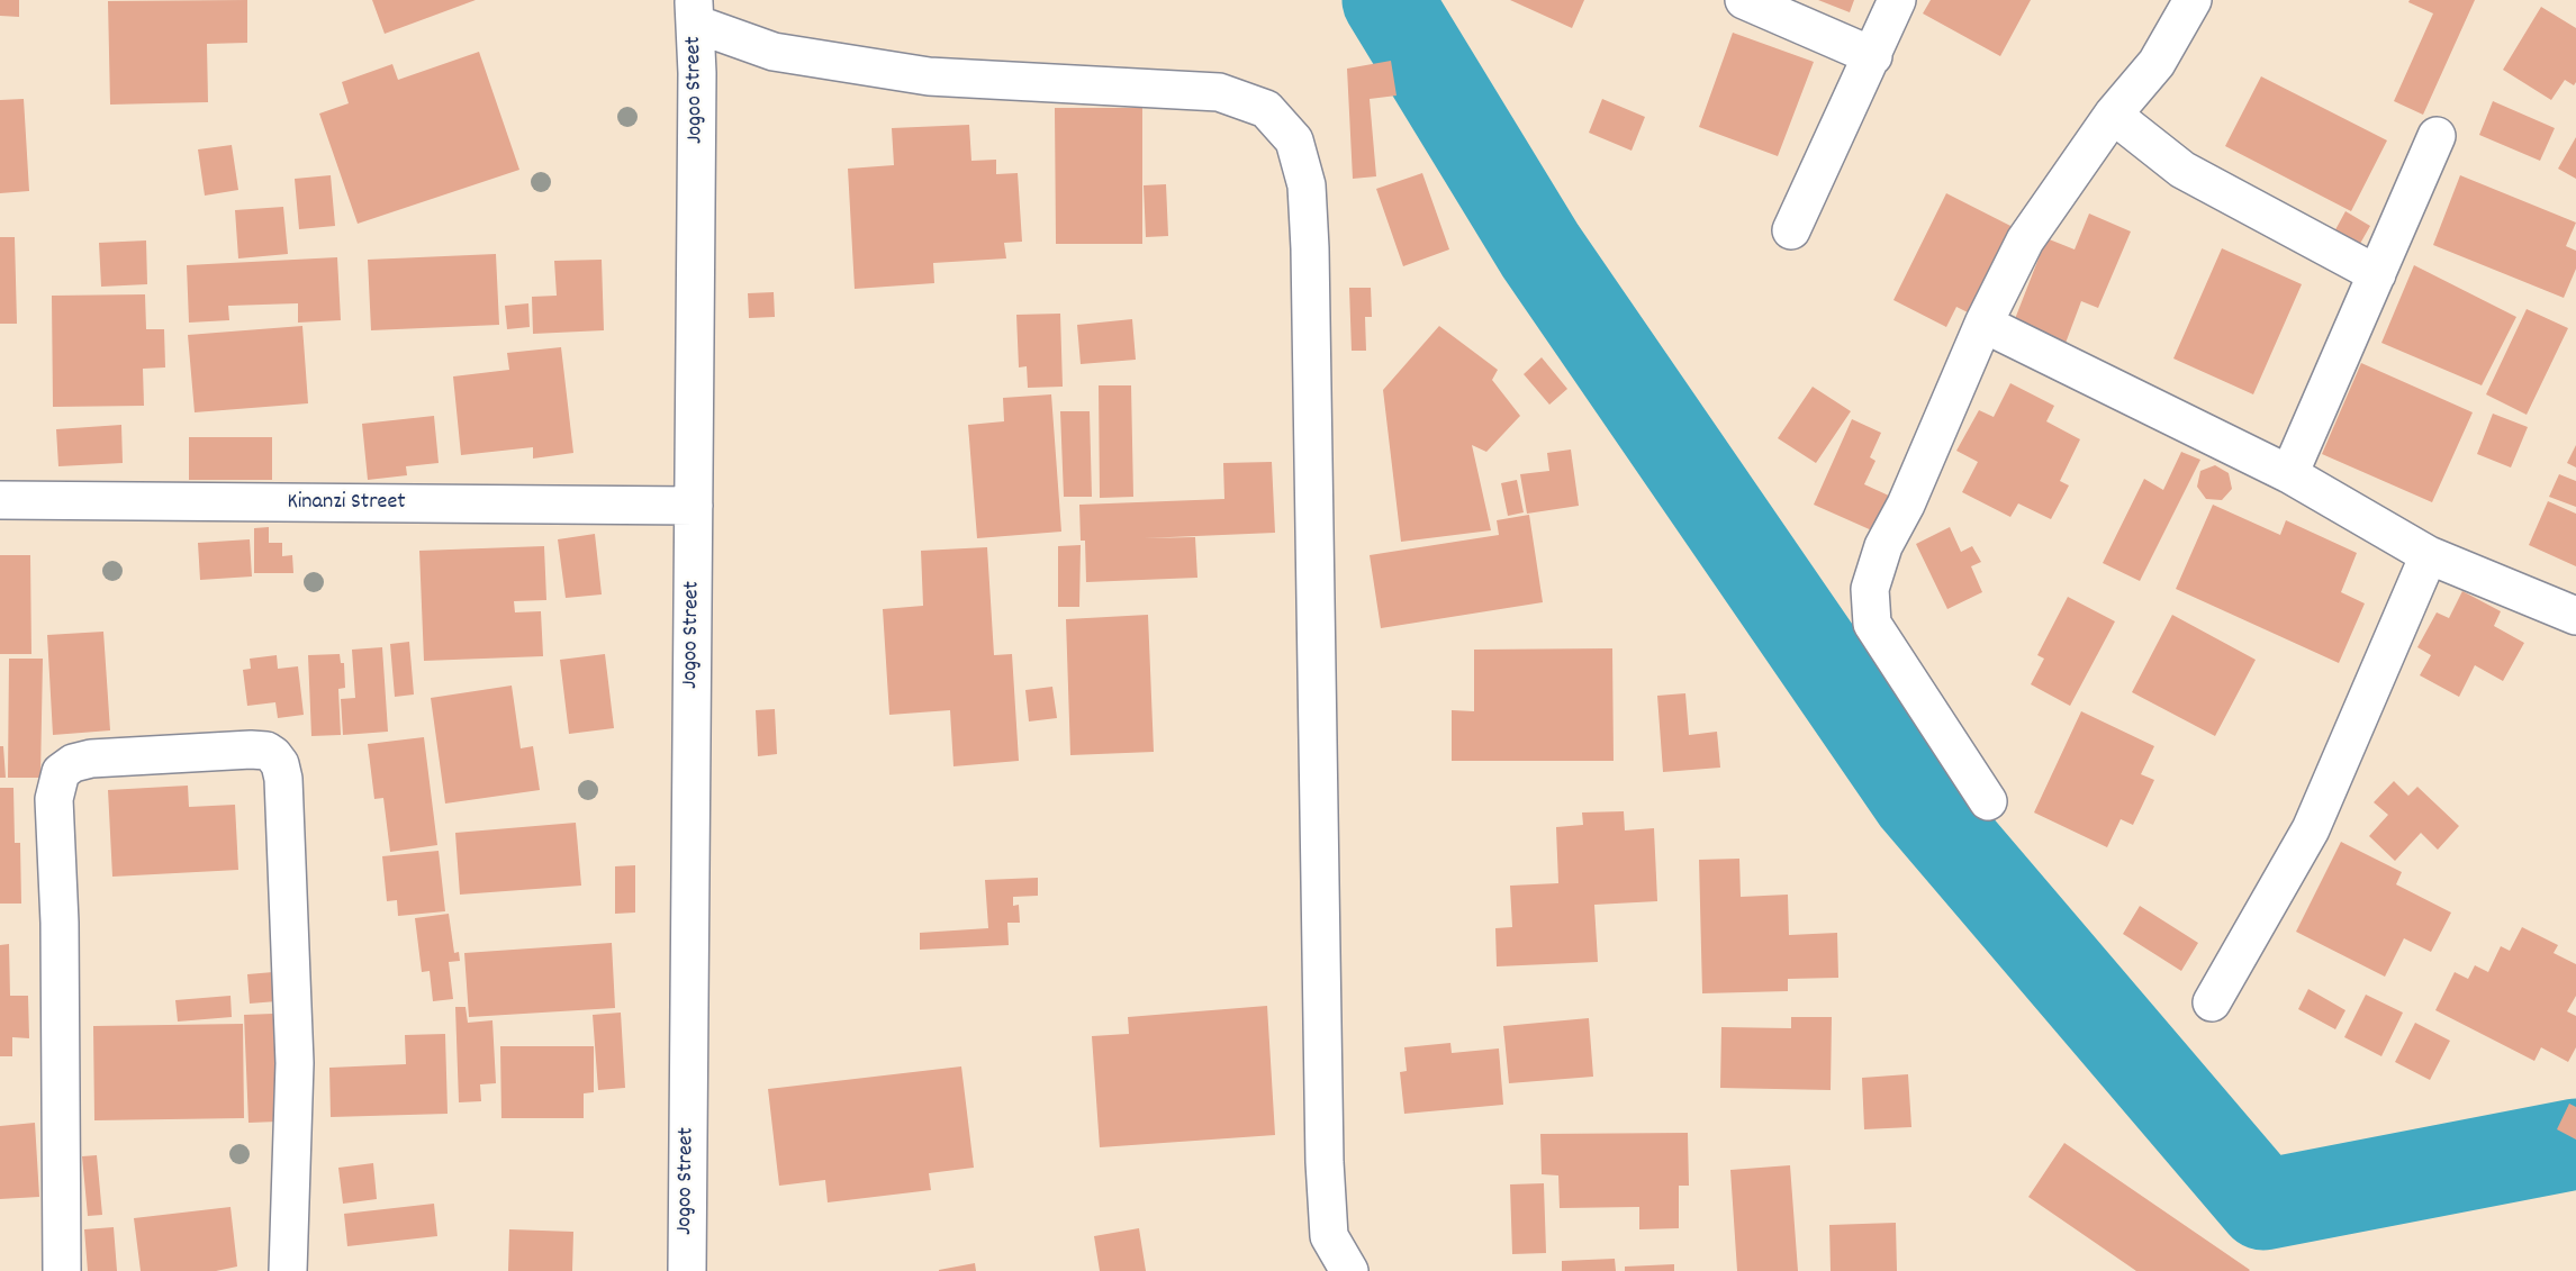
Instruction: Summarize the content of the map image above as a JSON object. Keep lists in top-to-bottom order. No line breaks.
{"streets":{"street":["Jogoo Street","Kinanzi Street"]},"crossings":[["Jogoo Street","Kinanzi Street"]]}
